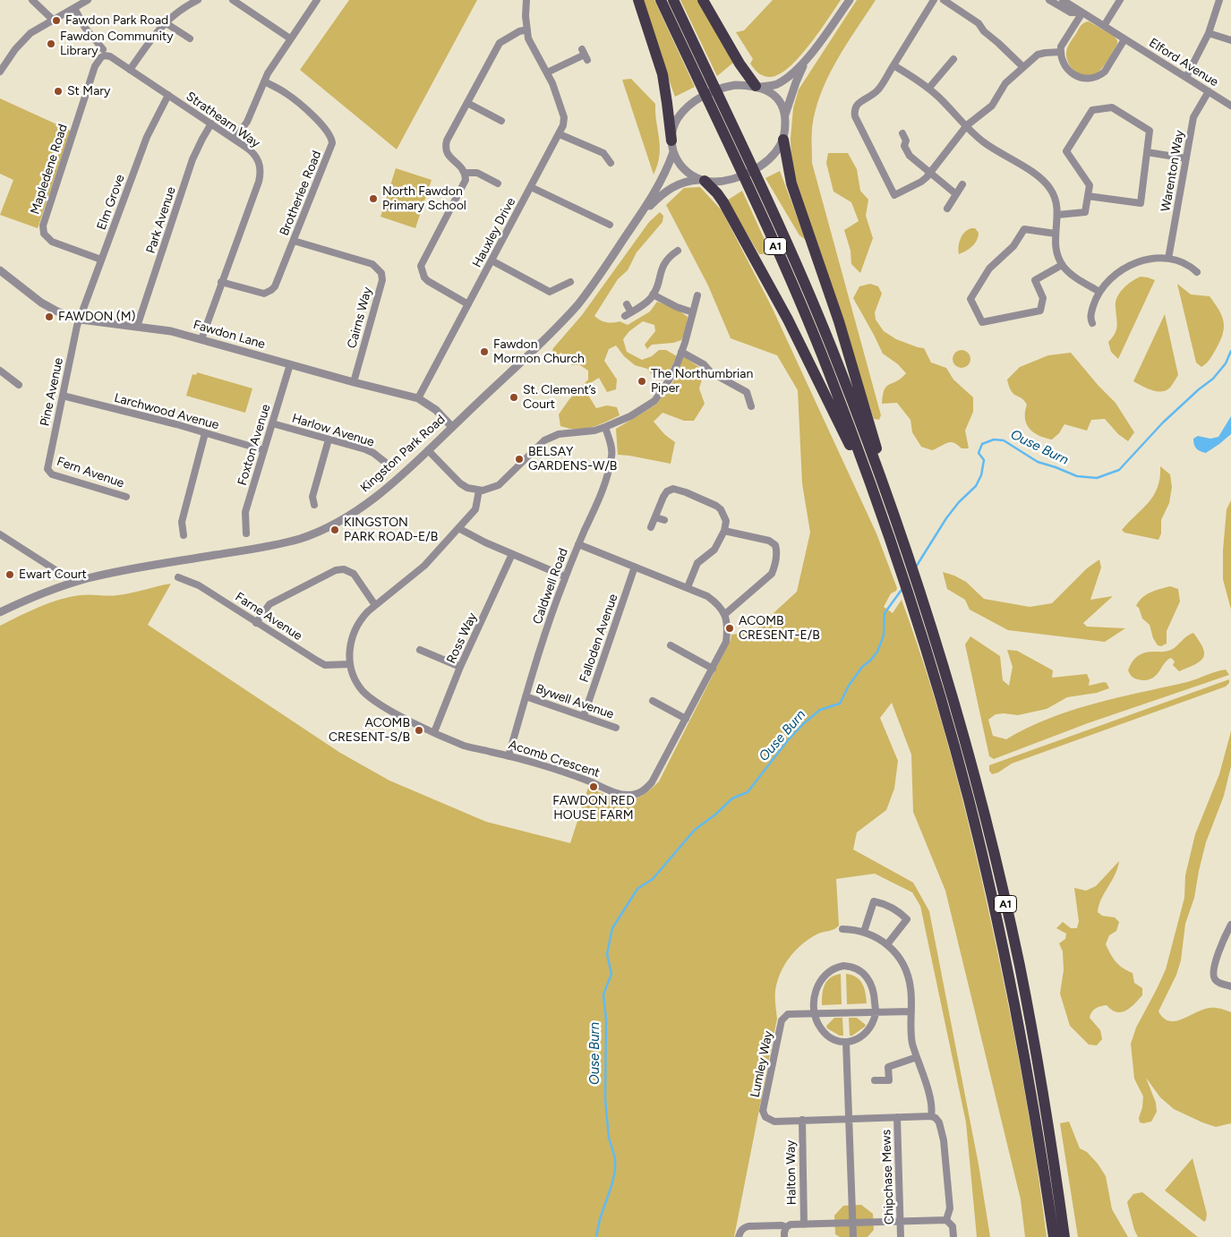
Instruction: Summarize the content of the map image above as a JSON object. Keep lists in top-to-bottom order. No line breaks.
{"streets":{"highway":["A1"],"street":["Elford Avenue","Strathearn Way","Mapledene Road","Warenton Way","Brotherlee Road","Elm Grove","Park Avenue","Hauxley Drive","Cairns Way","Fawdon Lane","Pine Avenue","Larchwood Avenue","Harlow Avenue","Foxton Avenue","Kingston Park Road","Fern Avenue","Caldwell Road","Farne Avenue","Ross Way","Falloden Avenue","Bywell Avenue","Acomb Crescent","Lumley Way","Halton Way","Chipchase Mews"]},"crossings":[["Elford Avenue","Warenton Way"],["Strathearn Way","Mapledene Road"],["Strathearn Way","Brotherlee Road"],["Strathearn Way","Elm Grove"],["Strathearn Way","Park Avenue"],["Strathearn Way","Fawdon Lane"],["Mapledene Road","Elm Grove"],["Brotherlee Road","Cairns Way"],["Elm Grove","Fawdon Lane"],["Elm Grove","Pine Avenue"],["Park Avenue","Fawdon Lane"],["Hauxley Drive","Fawdon Lane"],["A1","Kingston Park Road"],["Cairns Way","Fawdon Lane"],["Fawdon Lane","Pine Avenue"],["Fawdon Lane","Foxton Avenue"],["Fawdon Lane","Kingston Park Road"],["Pine Avenue","Larchwood Avenue"],["Pine Avenue","Fern Avenue"],["Larchwood Avenue","Foxton Avenue"],["Harlow Avenue","Foxton Avenue"],["Caldwell Road","Bywell Avenue"],["Caldwell Road","Acomb Crescent"],["Farne Avenue","Acomb Crescent"],["Ross Way","Acomb Crescent"],["Falloden Avenue","Bywell Avenue"],["Lumley Way","Halton Way"],["Lumley Way","Chipchase Mews"],["Halton Way","Chipchase Mews"]],"water":["Ouse Burn"],"places":["Fawdon Park Road","Fawdon Community Library","St Mary","North Fawdon Primary School","FAWDON (M)","Fawdon Mormon Church","The Northumbrian Piper","St. Clement’s Court","BELSAY GARDENS-W/B","KINGSTON PARK ROAD-E/B","Ewart Court","ACOMB CRESENT-E/B","ACOMB CRESENT-S/B","FAWDON RED HOUSE FARM"]}
